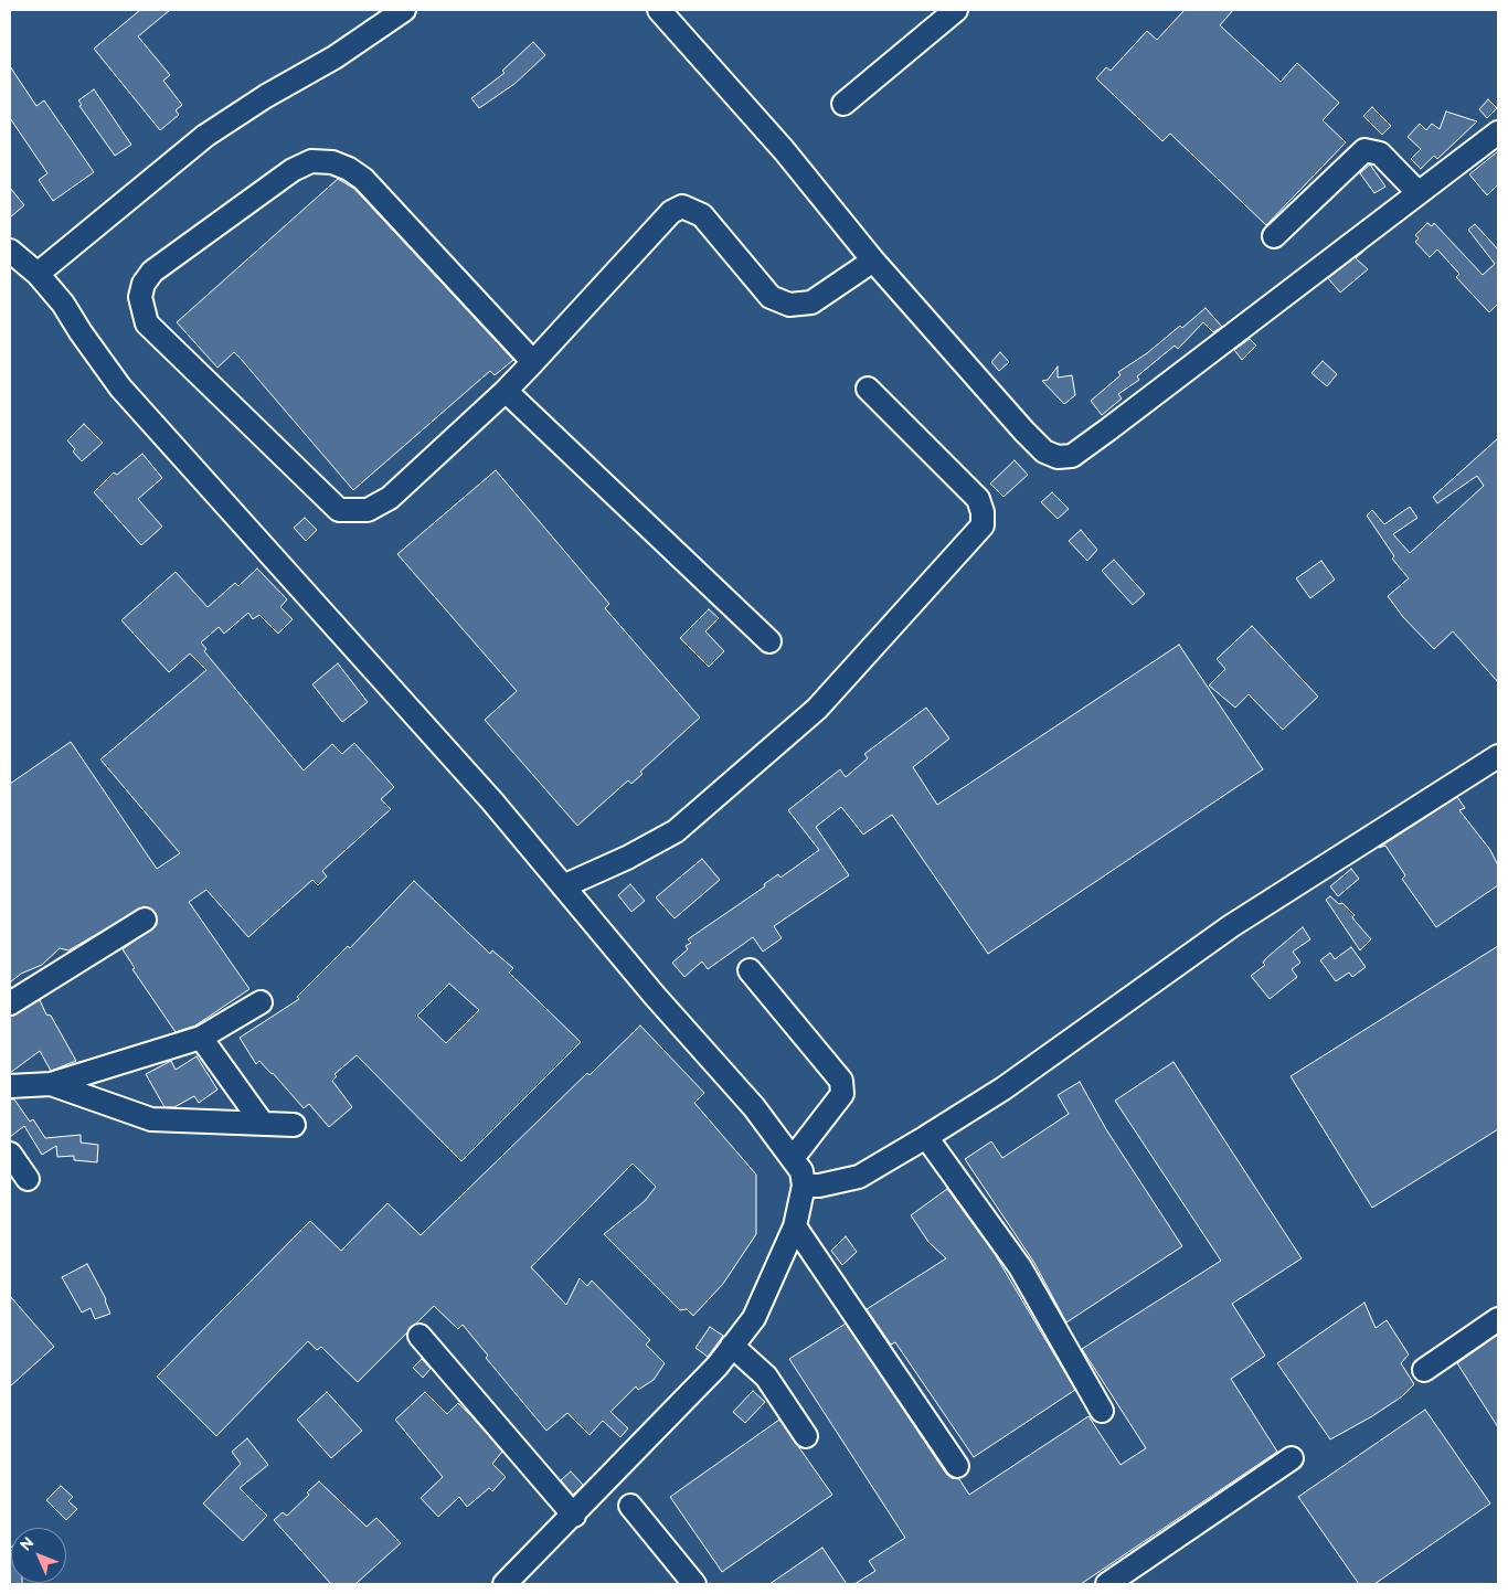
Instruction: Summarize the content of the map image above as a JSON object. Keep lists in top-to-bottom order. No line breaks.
{"north":"top left"}
